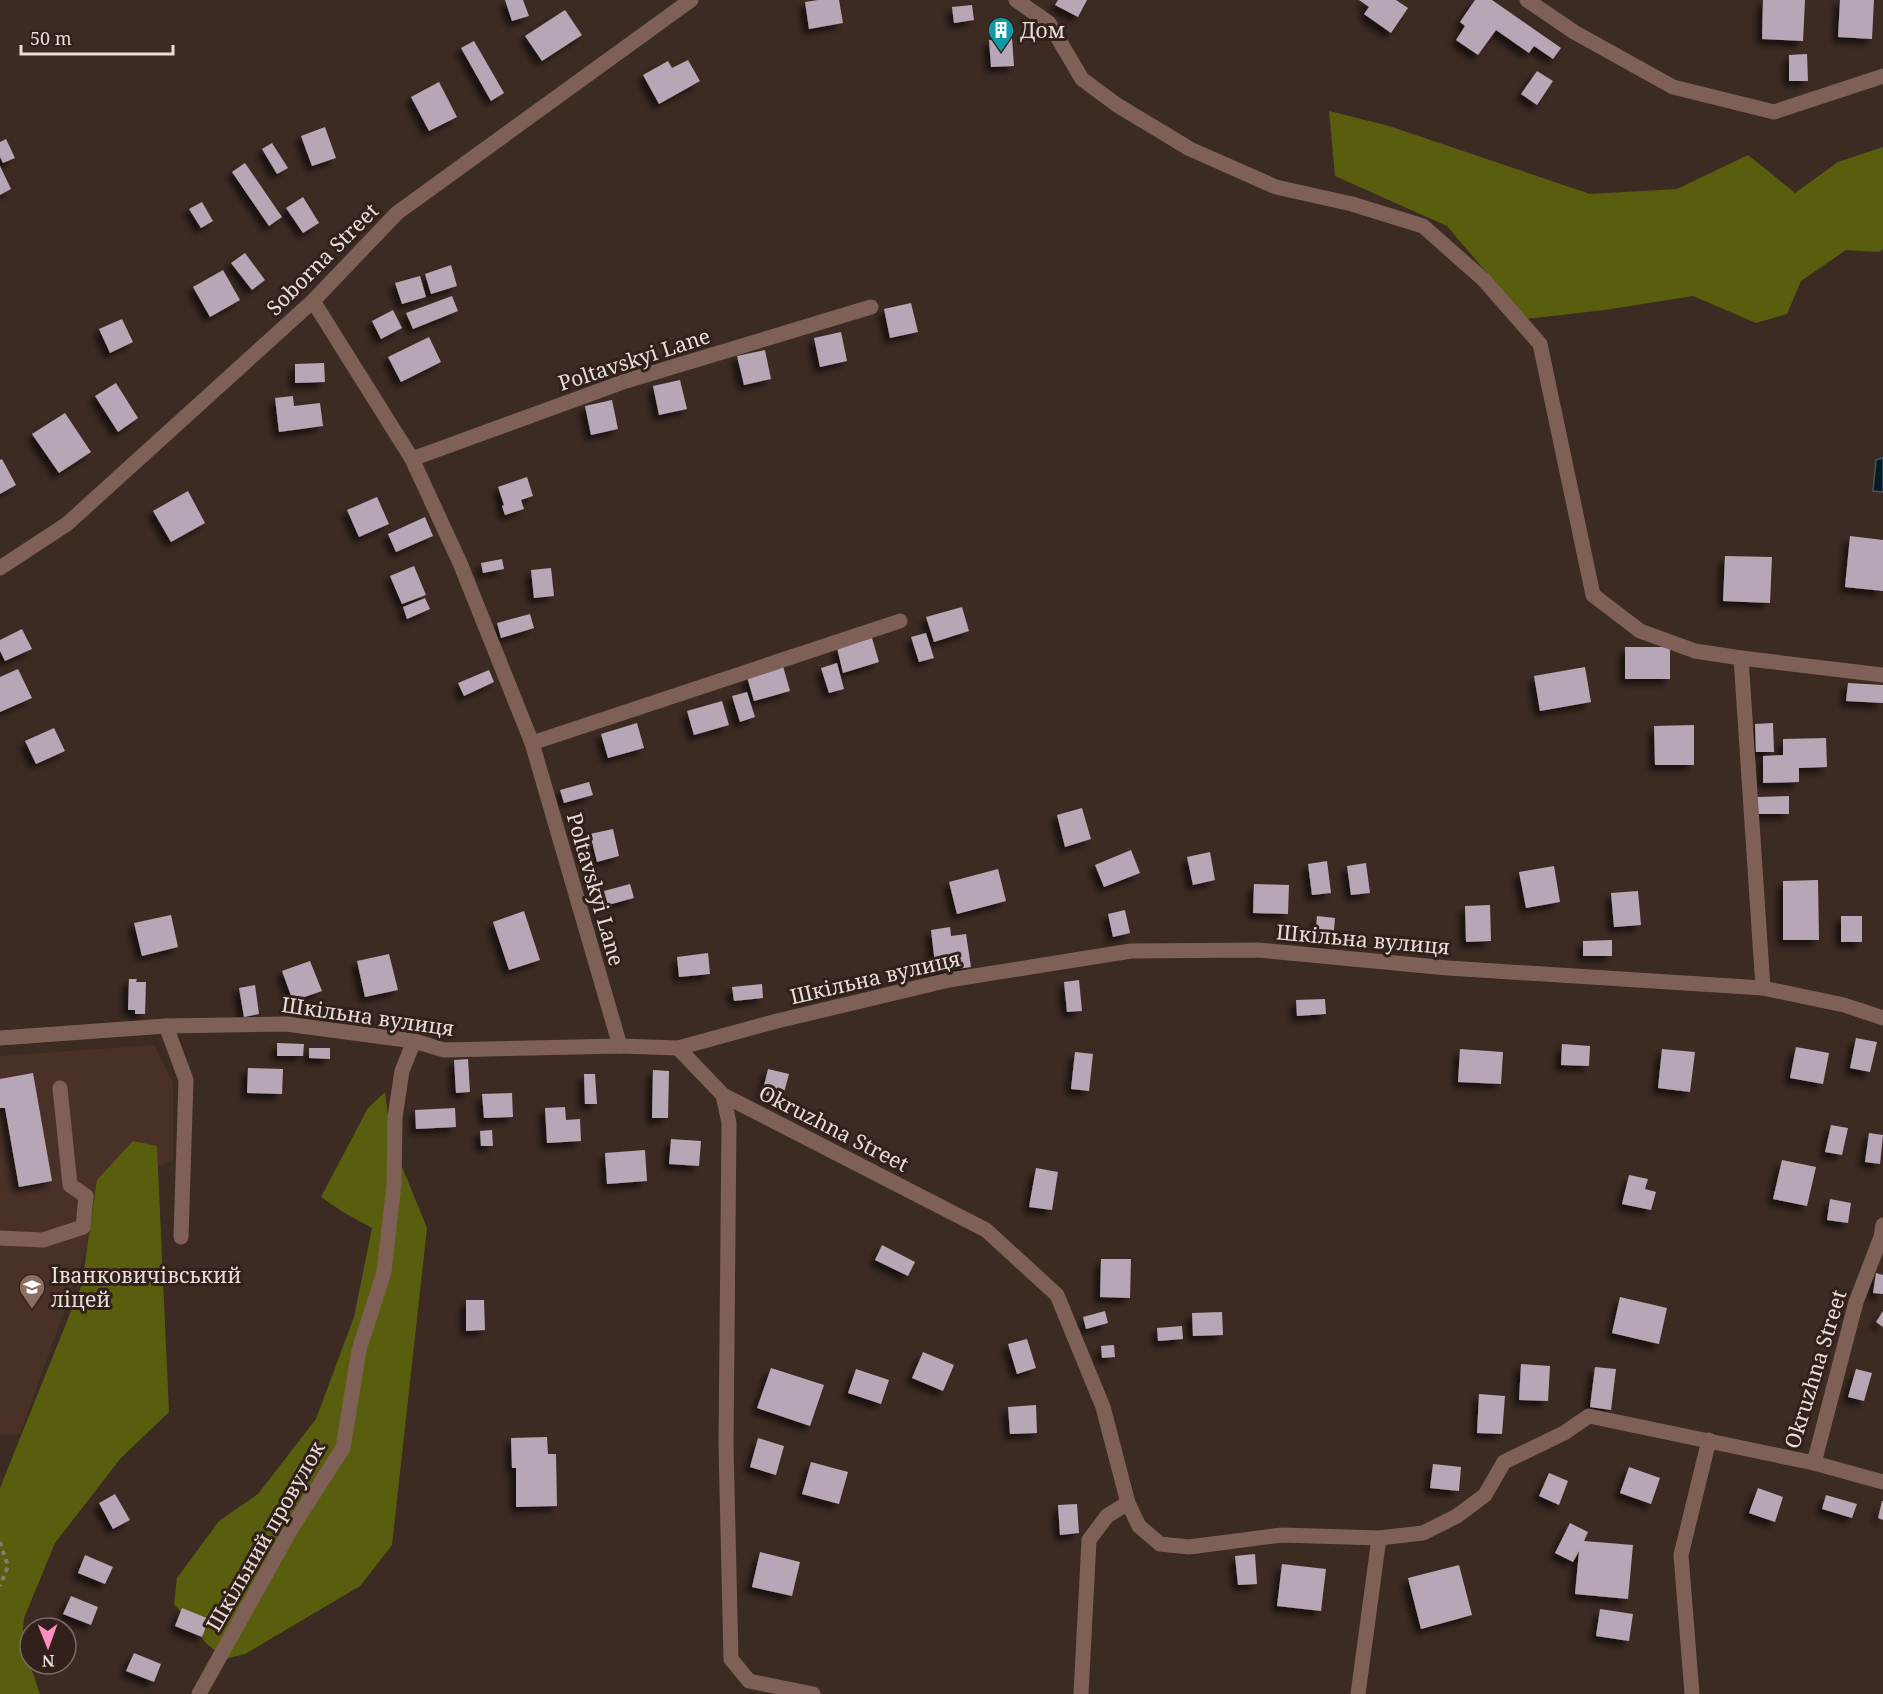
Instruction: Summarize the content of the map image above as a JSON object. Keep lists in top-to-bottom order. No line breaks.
{"streets":{"street":["Soborna Street","Poltavskyi Lane","Шкільна вулиця","Okruzhna Street","Шкільний провулок"]},"crossings":[["Soborna Street","Poltavskyi Lane"],["Poltavskyi Lane","Шкільна вулиця"],["Шкільна вулиця","Шкільний провулок"]],"places":{"building":["Дом"],"school or university":["Іванковичівський ліцей"]},"scale_bar":"50 m","north":"bottom"}
